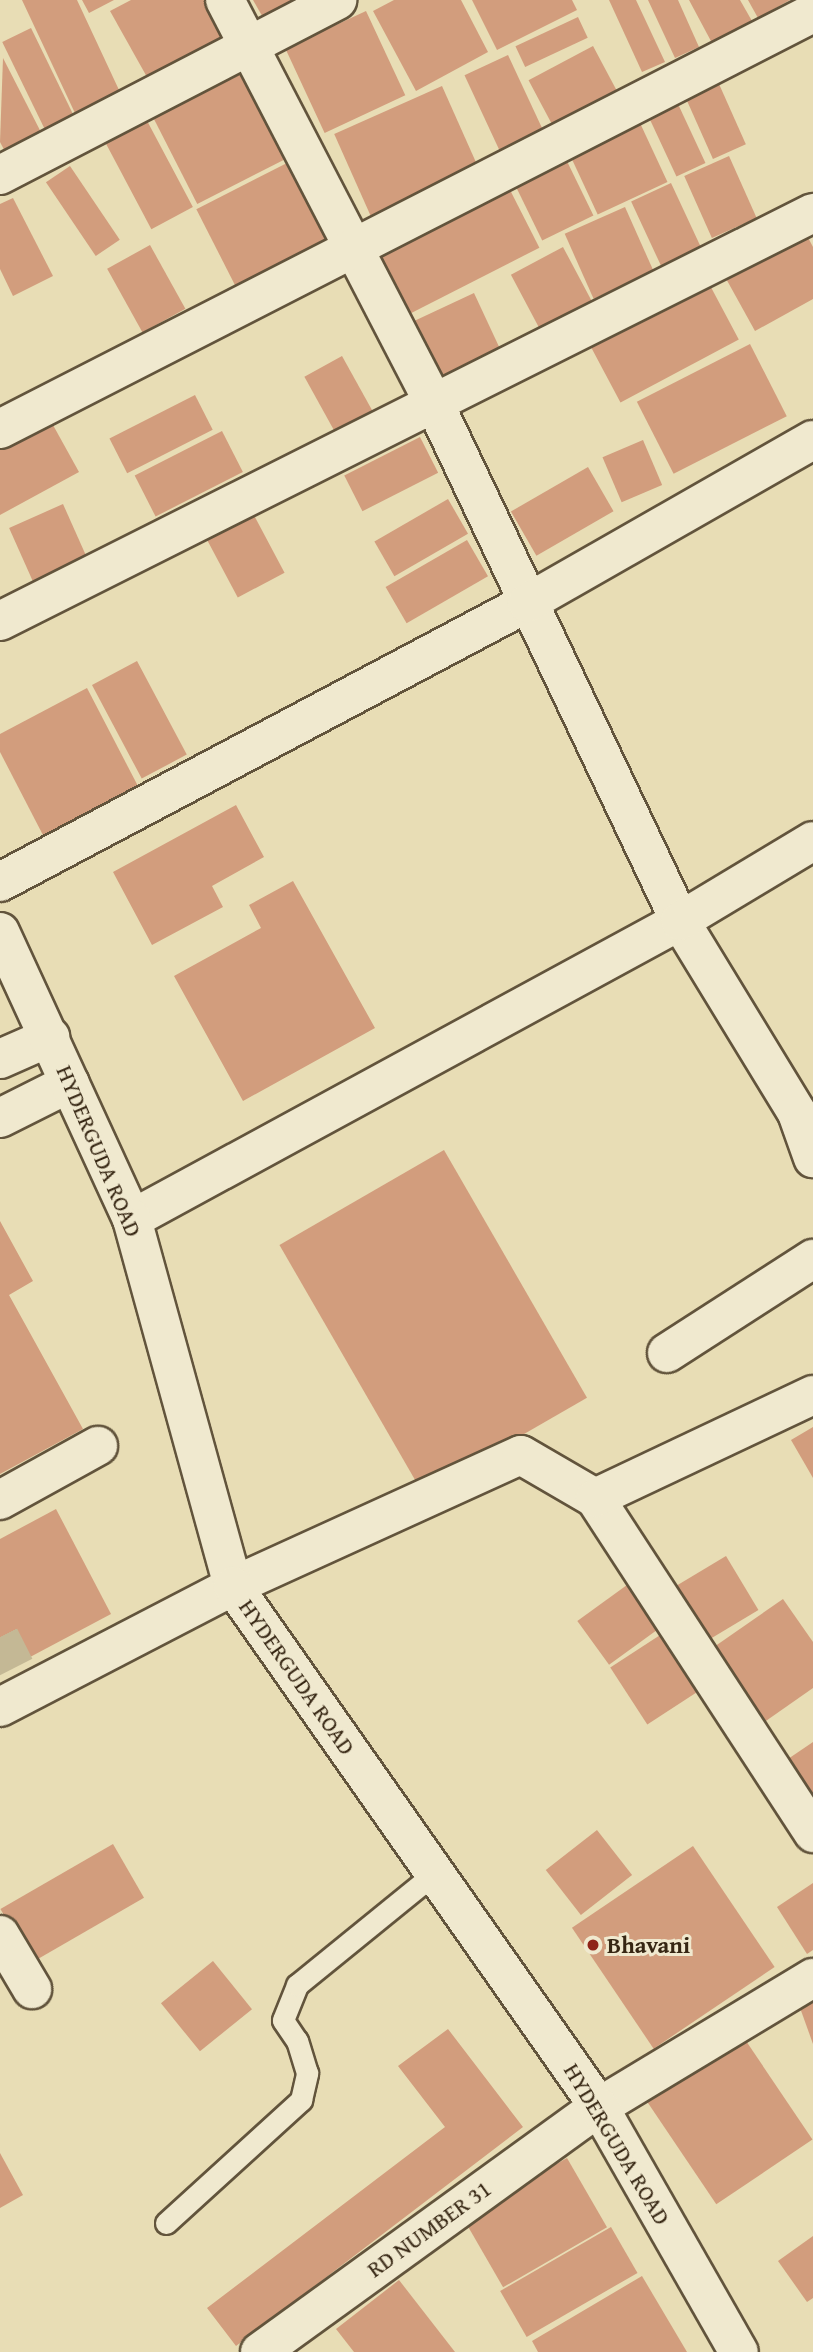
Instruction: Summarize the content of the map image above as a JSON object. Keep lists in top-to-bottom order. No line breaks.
{"streets":{"street":["HYDERGUDA ROAD","RD NUMBER 31"]},"crossings":[["HYDERGUDA ROAD","RD NUMBER 31"]],"places":["Bhavani"]}
